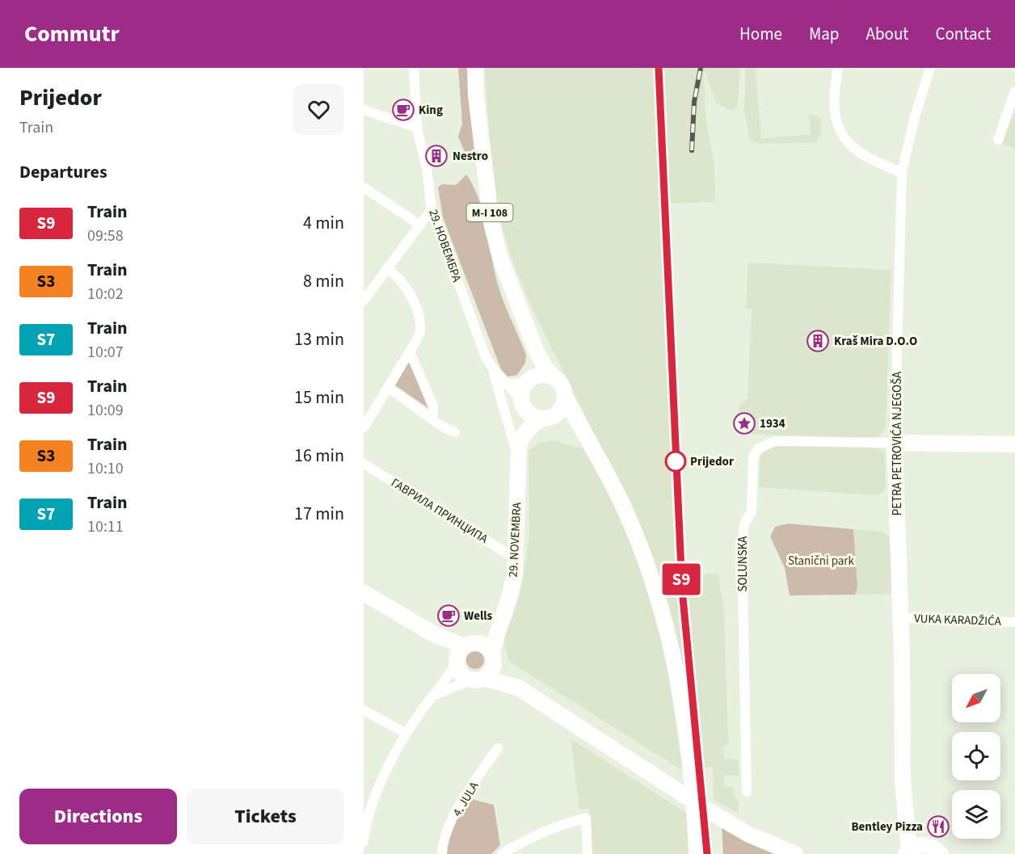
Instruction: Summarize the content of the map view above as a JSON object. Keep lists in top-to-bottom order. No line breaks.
{"streets":{"main road":["M-I 108","PETRA PETROVIĆA NJEGOŠA","29. NOVEMBRA"],"street":["29. НОВЕМБРА","ГАВРИЛА ПРИНЦИПА","SOLUNSKA","VUKA KARADŽIĆA","4. JULA"]},"crossings":[["M-I 108","29. NOVEMBRA"],["29. НОВЕМБРА","29. NOVEMBRA"],["PETRA PETROVIĆA NJEGOŠA","SOLUNSKA"],["PETRA PETROVIĆA NJEGOŠA","VUKA KARADŽIĆA"],["ГАВРИЛА ПРИНЦИПА","29. NOVEMBRA"]],"parks":["Stanični park"],"places":{"cafe":["King","Wells"],"building":["Nestro","Kraš Mira D.O.O"],"place":["1934"],"other":["Prijedor"],"restaurant":["Bentley Pizza"]},"north":"bottom left","page":{"header":"Commutr","nav":["Home","Map","About","Contact"],"heading":[["Prijedor","Train"],"Departures"],"on_map":"S9","list":[{"mark":"S9","name":"Train","note":"09:58","value":"4 min"},{"mark":"S3","name":"Train","note":"10:02","value":"8 min"},{"mark":"S7","name":"Train","note":"10:07","value":"13 min"},{"mark":"S9","name":"Train","note":"10:09","value":"15 min"},{"mark":"S3","name":"Train","note":"10:10","value":"16 min"},{"mark":"S7","name":"Train","note":"10:11","value":"17 min"}],"buttons":["Directions","Tickets"]}}
